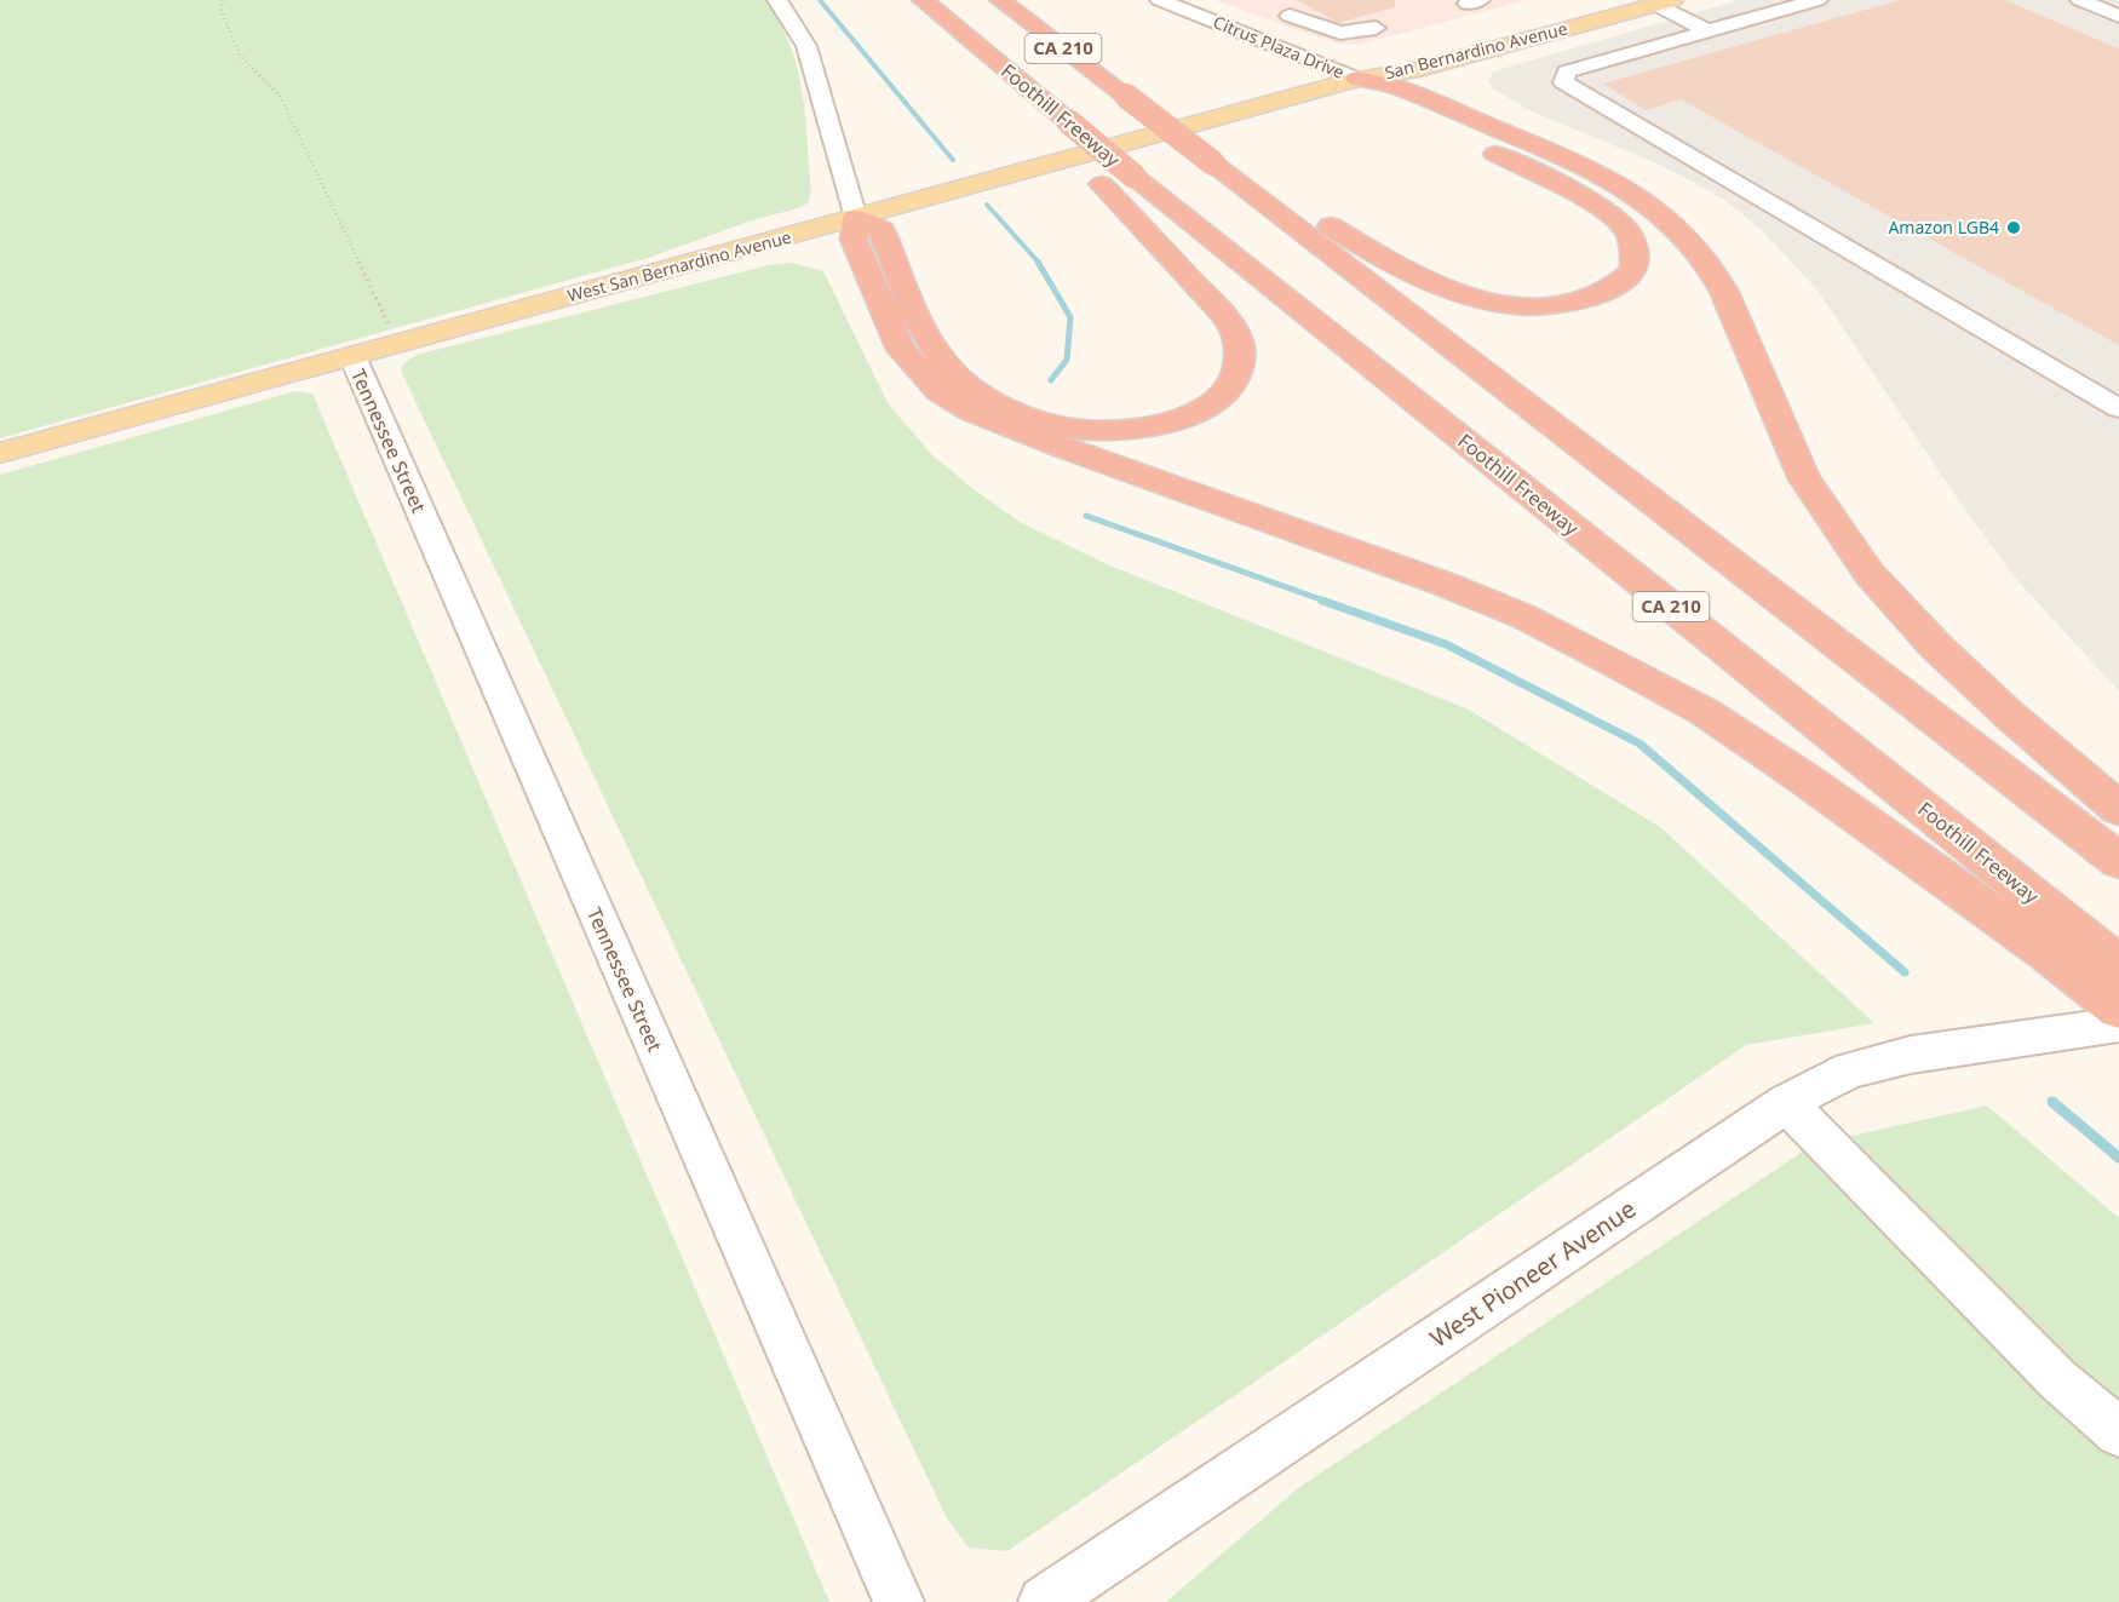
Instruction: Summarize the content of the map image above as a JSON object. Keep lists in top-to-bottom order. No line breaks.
{"streets":{"highway":["CA 210","Foothill Freeway"],"main road":["San Bernardino Avenue","West San Bernardino Avenue"],"street":["Citrus Plaza Drive","Tennessee Street","West Pioneer Avenue"]},"crossings":[["Citrus Plaza Drive","San Bernardino Avenue"],["Citrus Plaza Drive","West San Bernardino Avenue"],["San Bernardino Avenue","West San Bernardino Avenue"],["West San Bernardino Avenue","Tennessee Street"]],"places":["Amazon LGB4"]}
